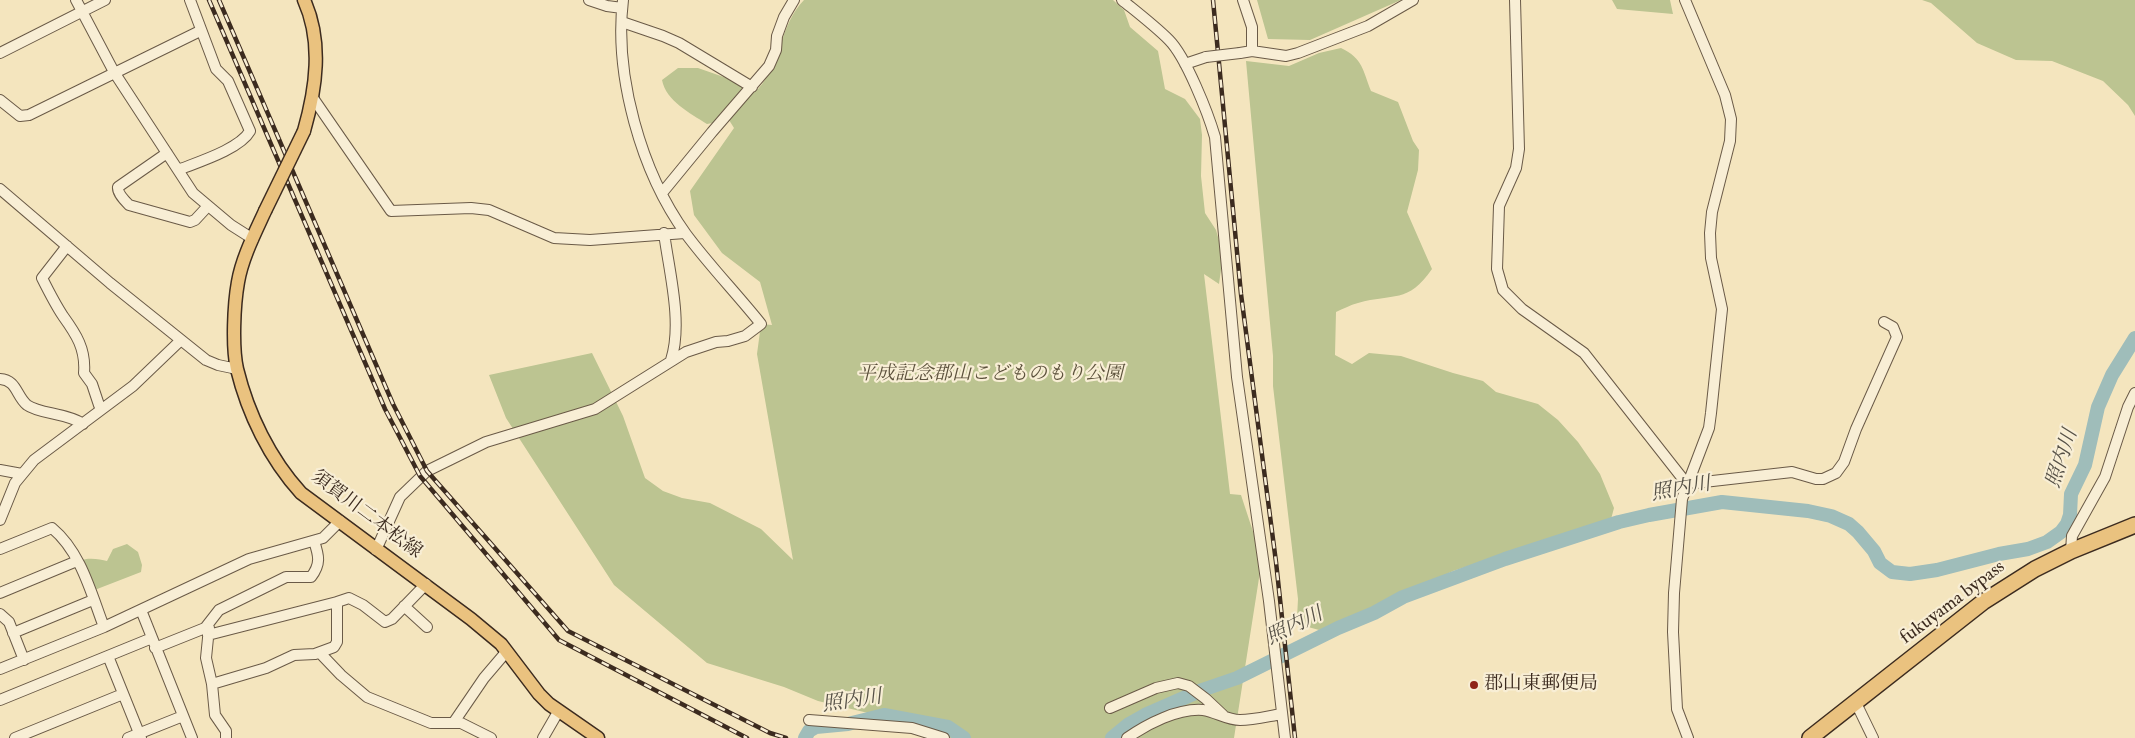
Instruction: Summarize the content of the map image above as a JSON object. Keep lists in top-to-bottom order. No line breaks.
{"streets":{"highway":["fukuyama bypass"],"main road":["須賀川二本松線"]},"water":["照内川"],"parks":["平成記念郡山こどものもり公園"],"places":["郡山東郵便局"]}
